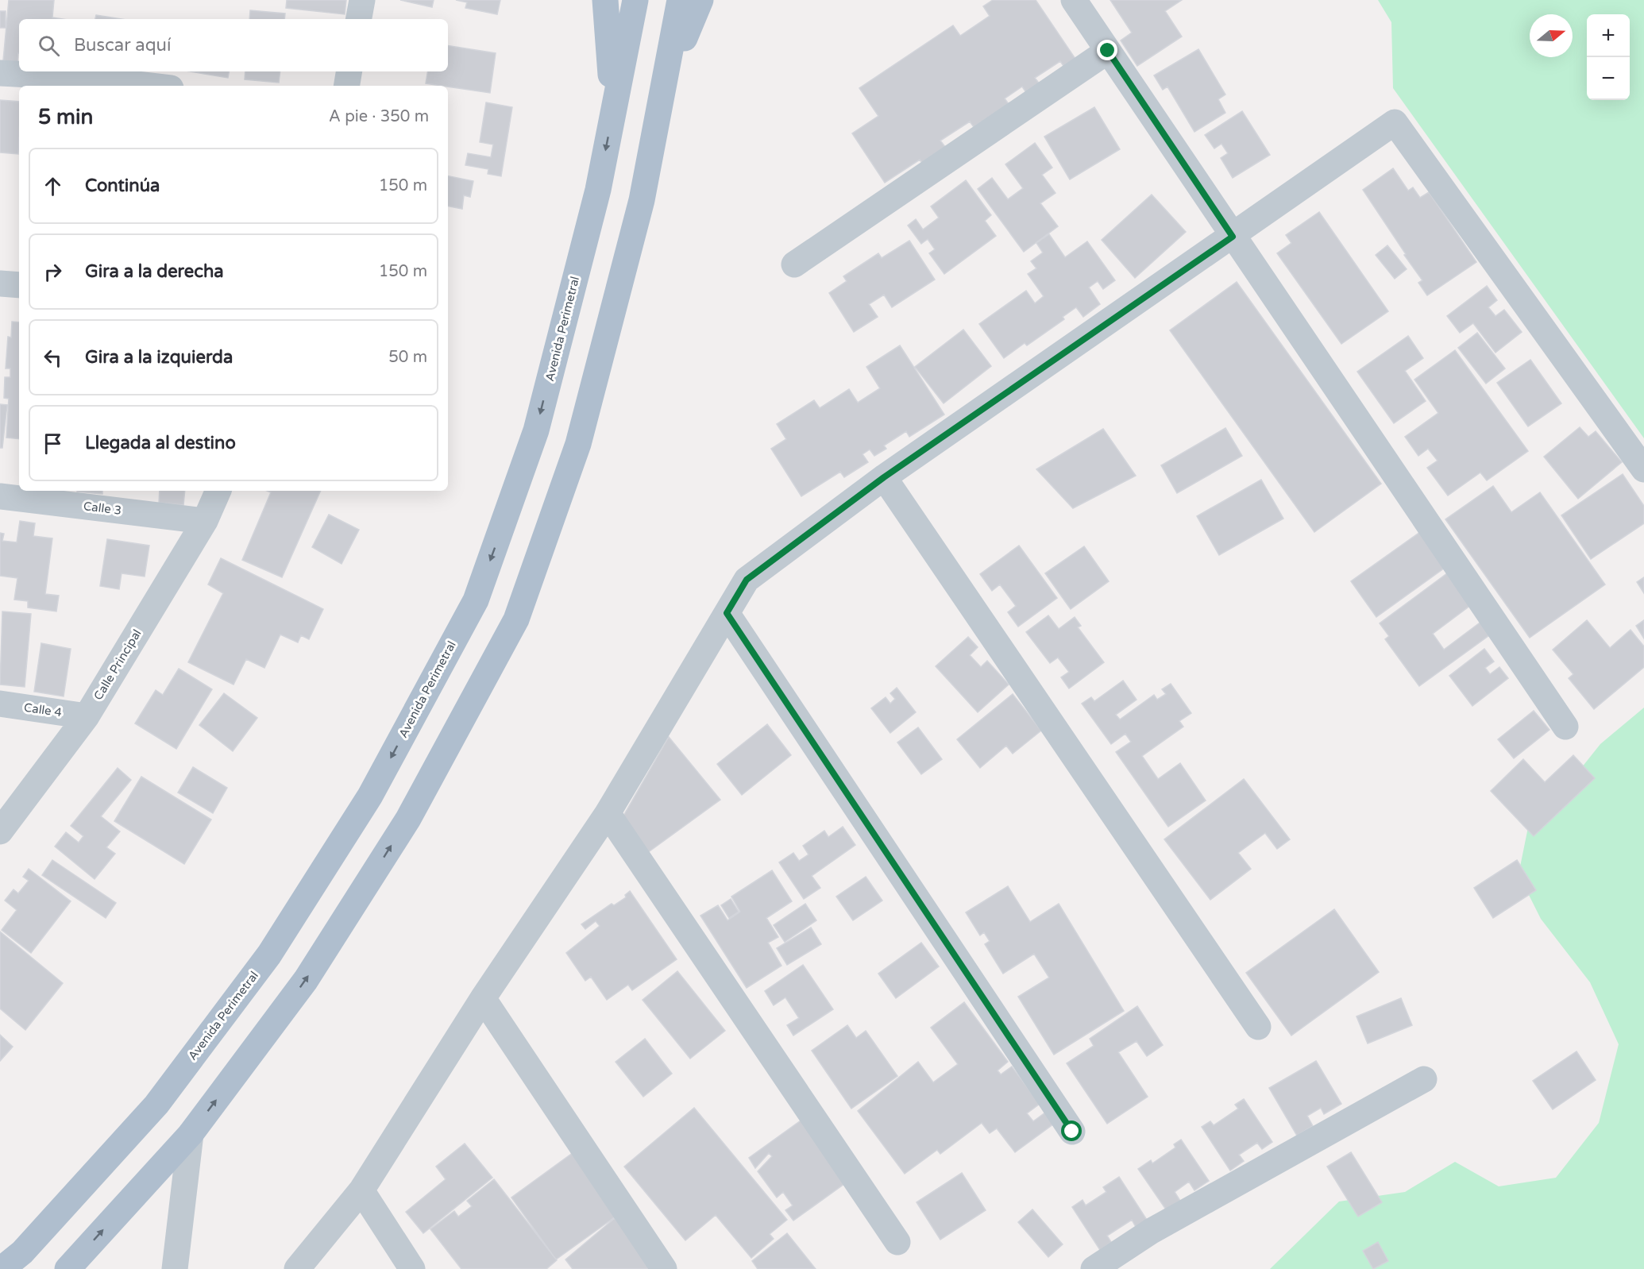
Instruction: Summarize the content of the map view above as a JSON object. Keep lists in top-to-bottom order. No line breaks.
{"streets":{"main road":["Avenida Perimetral"],"street":["Calle 3","Calle Principal","Calle 4"]},"crossings":[["Calle 3","Calle Principal"],["Calle Principal","Calle 4"]],"north":"right","page":{"map_buttons":["+","−"],"search":"Buscar aquí","heading":["5 min","A pie · 350 m"],"list":[["Continúa","150 m"],["Gira a la derecha","150 m"],["Gira a la izquierda","50 m"],"Llegada al destino"]}}
